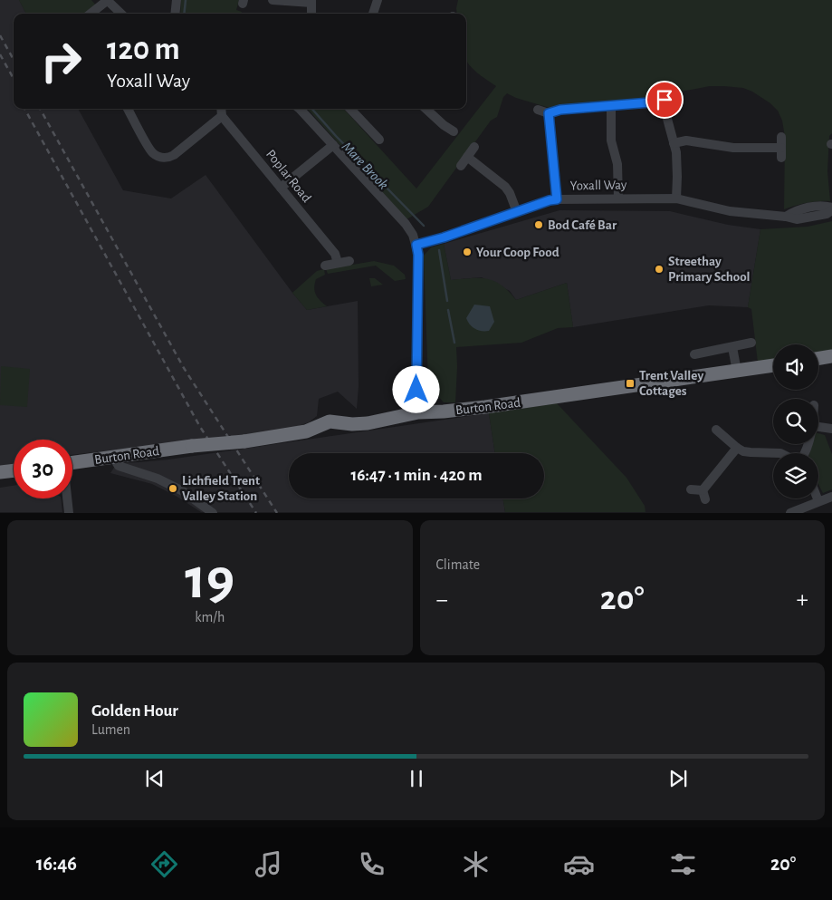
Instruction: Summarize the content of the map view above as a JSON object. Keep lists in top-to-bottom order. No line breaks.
{"streets":{"highway":["Burton Road"],"street":["Poplar Road","Yoxall Way"]},"water":["Mare Brook"],"places":{"other":["Bod Café Bar","Your Coop Food","Streethay Primary School","Lichfield Trent Valley Station"],"transit":["Trent Valley Cottages"]},"page":{"turn":["120 m","Yoxall Way"],"limit":"30","trip":"16:47 · 1 min · 420 m","tile":[["19","km/h"],"Climate"],"heat":["−","20°","+"],"song":["Golden Hour","Lumen"],"tabs":["16:46","20°"]}}
